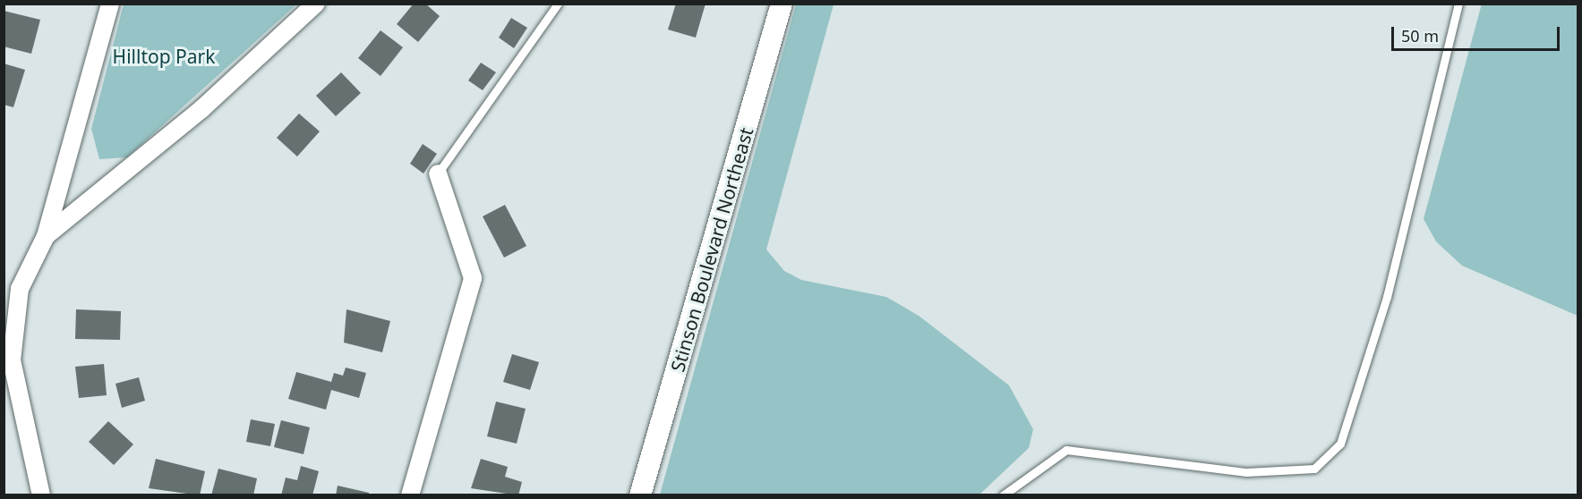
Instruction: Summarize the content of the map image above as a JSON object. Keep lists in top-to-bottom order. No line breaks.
{"streets":{"street":["Stinson Boulevard Northeast"]},"parks":["Hilltop Park"],"scale_bar":"50 m"}
